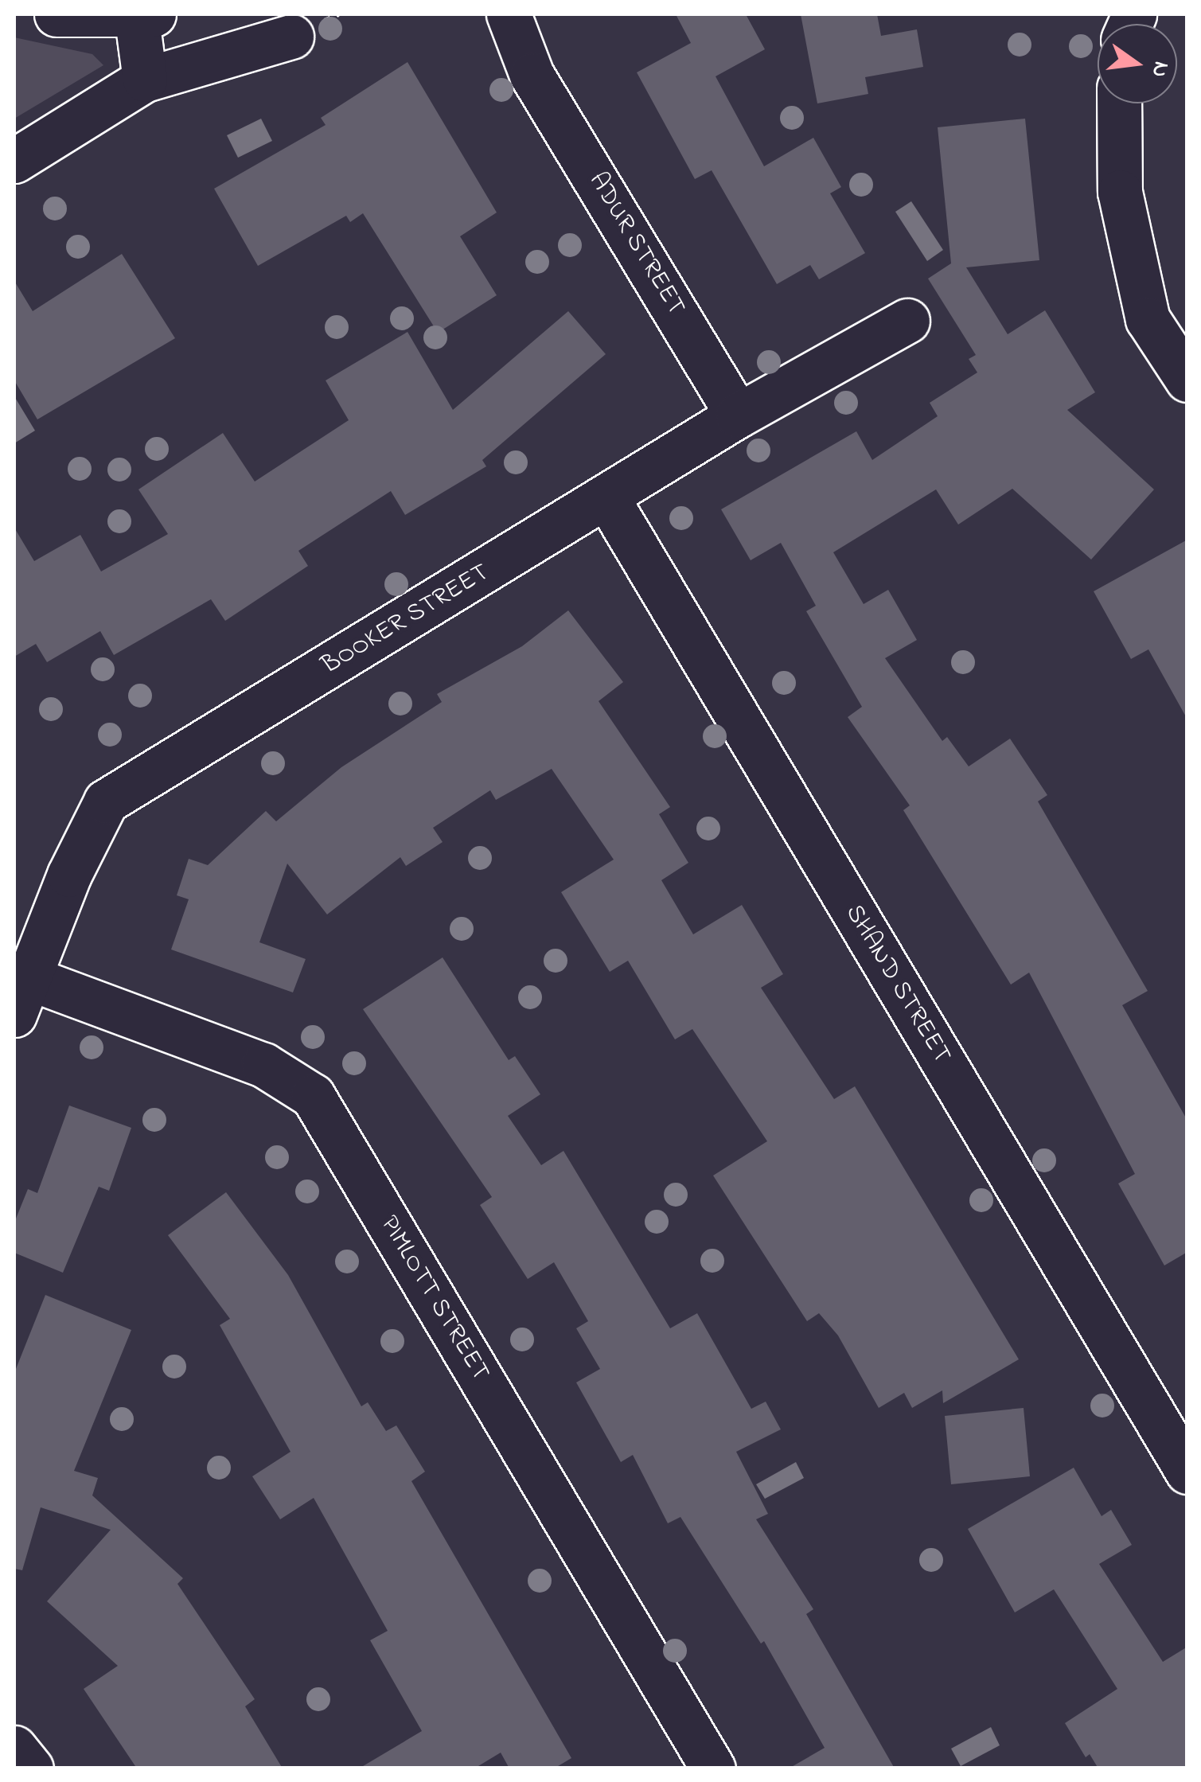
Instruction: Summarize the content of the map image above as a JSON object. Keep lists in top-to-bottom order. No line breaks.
{"streets":{"street":["ADUR STREET","BOOKER STREET","SHAND STREET","PIMLOTT STREET"]},"crossings":[["ADUR STREET","BOOKER STREET"],["BOOKER STREET","SHAND STREET"],["BOOKER STREET","PIMLOTT STREET"]],"north":"right"}
